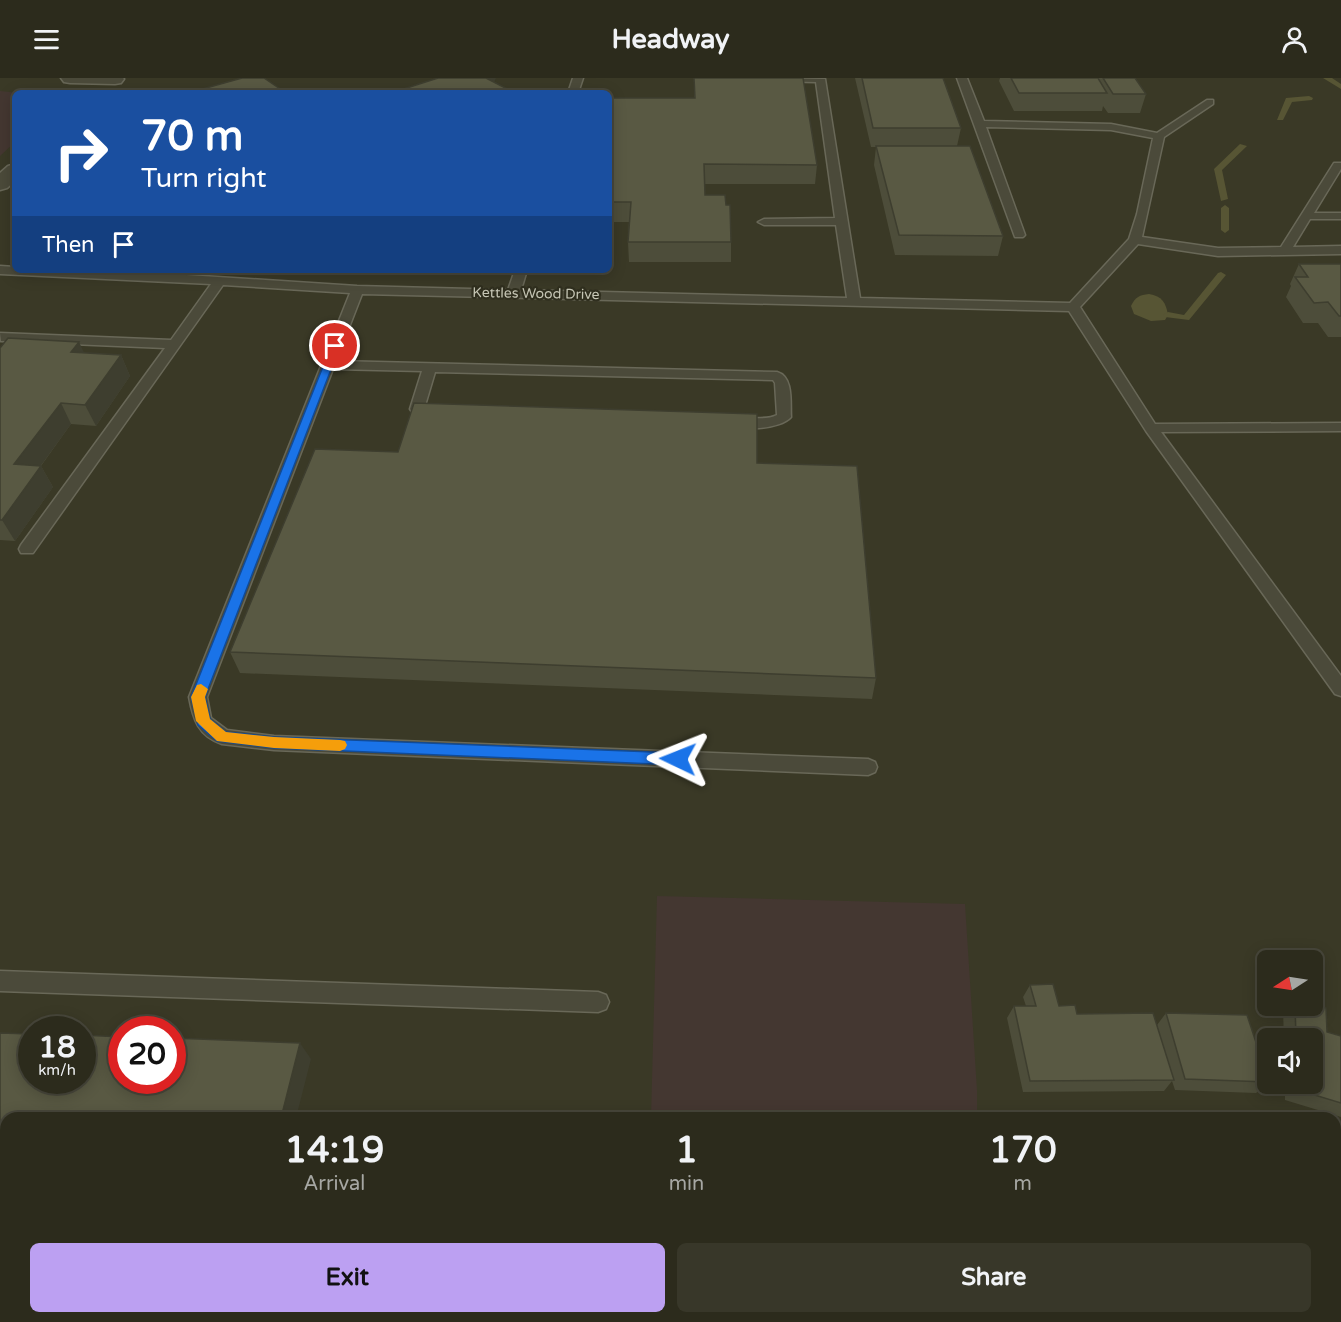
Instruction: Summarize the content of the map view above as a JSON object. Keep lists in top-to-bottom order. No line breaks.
{"streets":{"lane":["Kettles Wood Drive"]},"north":"left","page":{"header":"Headway","turn":["70 m","Turn right"],"then":"Then","speed":"18 km/h","limit":"20","eta":["14:19","Arrival","1","min","170","m"],"buttons":["Exit","Share"]}}
